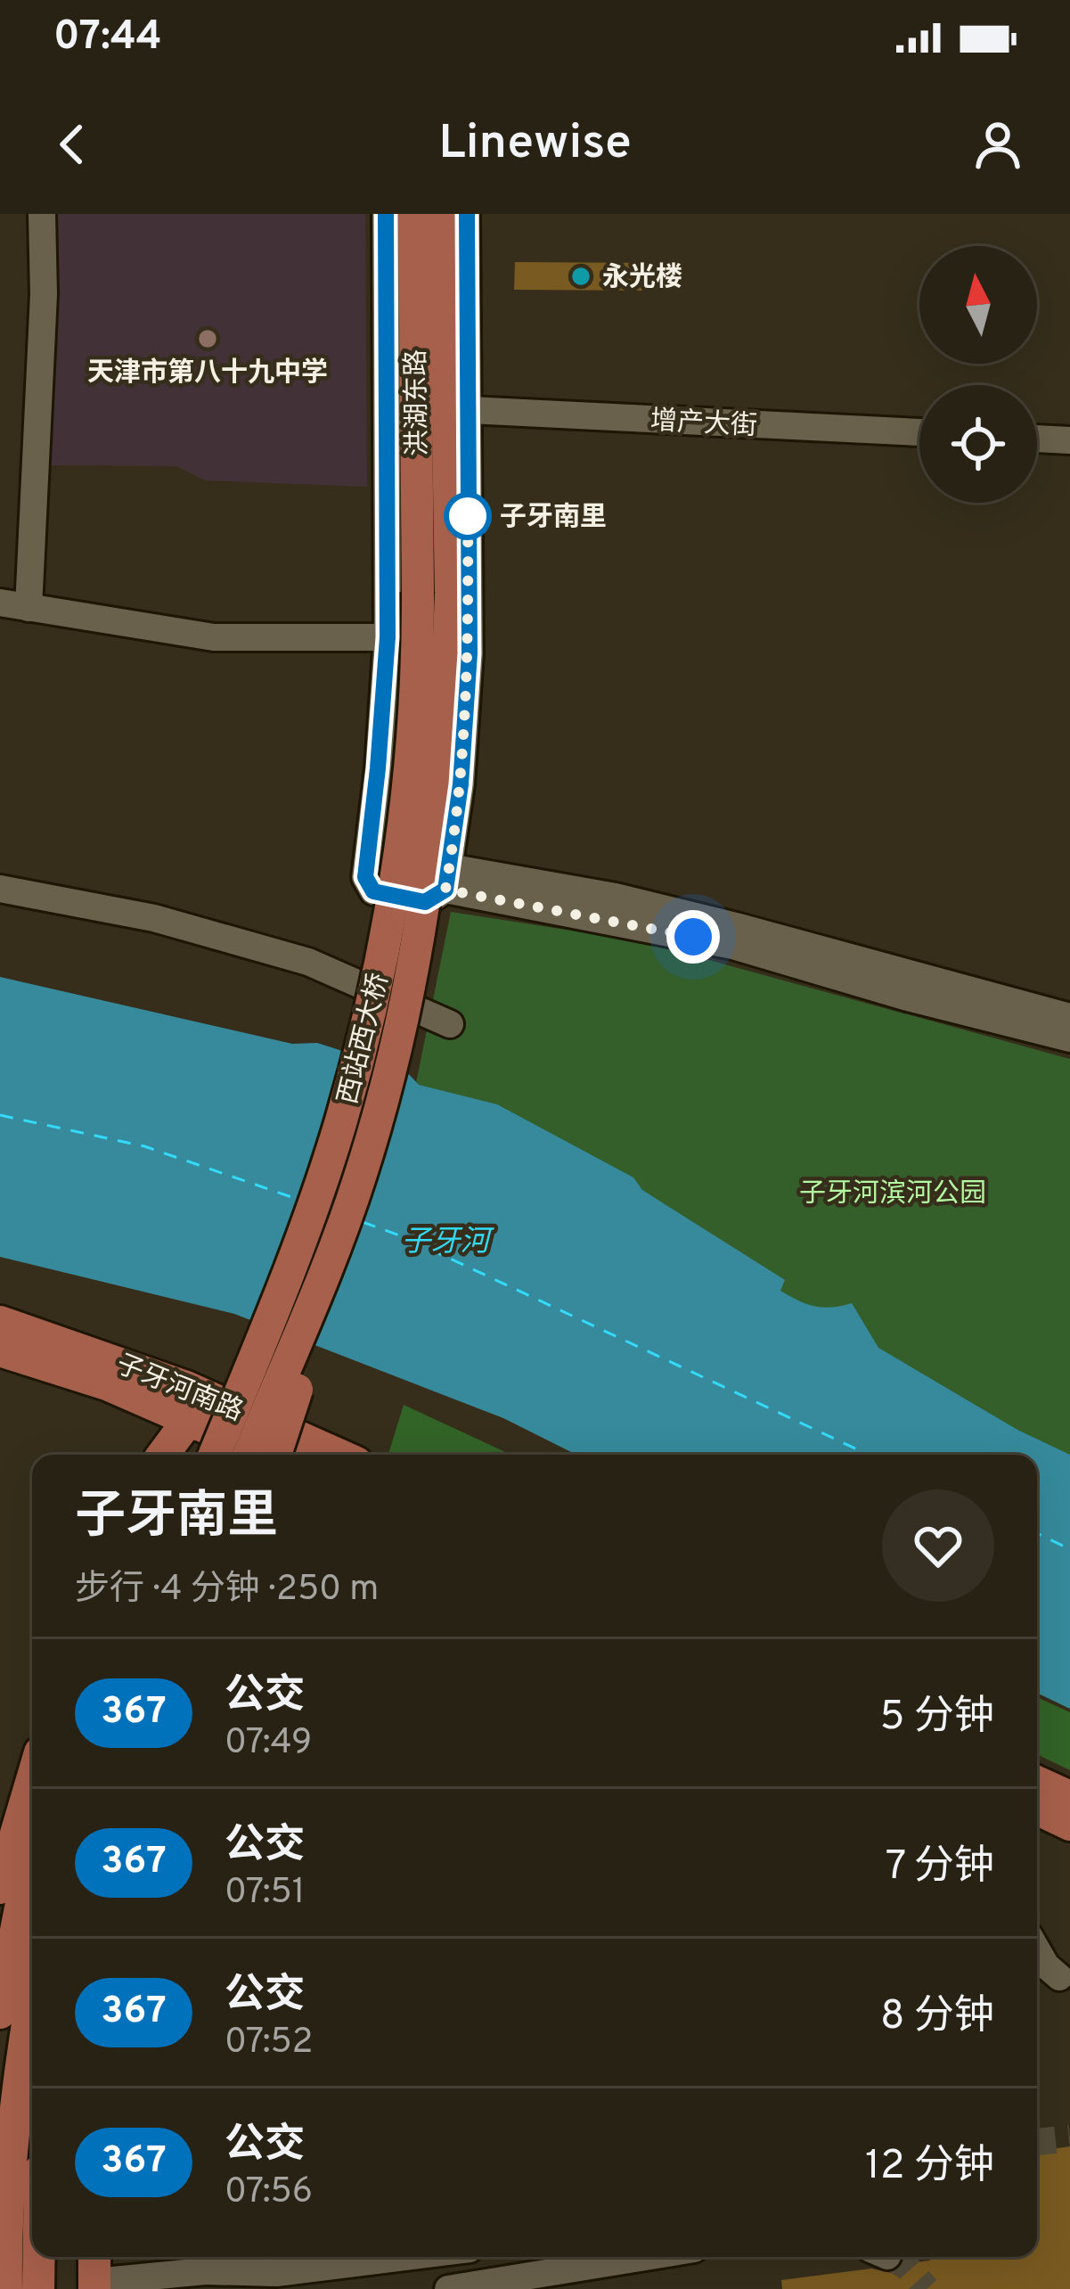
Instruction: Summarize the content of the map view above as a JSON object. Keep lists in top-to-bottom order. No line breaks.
{"streets":{"main road":["洪湖东路","西站西大桥","子牙河南路"],"street":["增产大街"]},"crossings":[["洪湖东路","西站西大桥"],["西站西大桥","子牙河南路"]],"water":["子牙河"],"parks":["子牙河滨河公园"],"places":["永光楼","天津市第八十九中学","子牙南里"],"lines":["bus line 367"],"north":"top","page":{"status":"07:44","header":"Linewise","heading":["子牙南里","步行 · 4 分钟 · 250 m"],"list":[{"mark":"367","name":"公交","note":"07:49","value":"5 分钟"},{"mark":"367","name":"公交","note":"07:51","value":"7 分钟"},{"mark":"367","name":"公交","note":"07:52","value":"8 分钟"},{"mark":"367","name":"公交","note":"07:56","value":"12 分钟"}]}}
